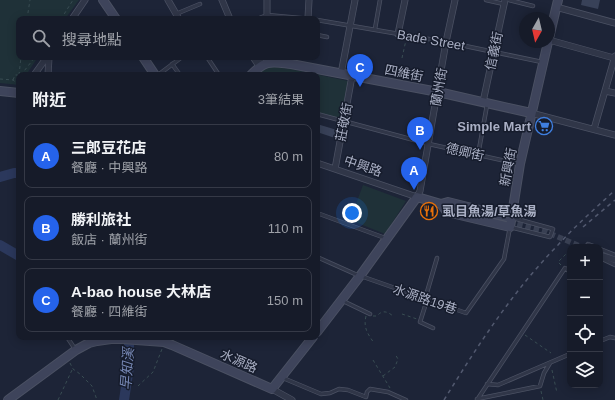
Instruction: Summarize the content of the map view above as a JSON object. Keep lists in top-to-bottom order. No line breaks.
{"streets":{"street":["信義街","四維街","蘭州街","莊敬街","中興路","新興街","水源路"],"lane":["Bade Street","德卿街","水源路19巷"]},"crossings":[["Bade Street","信義街"],["Bade Street","蘭州街"],["Bade Street","新興街"],["信義街","四維街"],["四維街","蘭州街"],["四維街","莊敬街"],["四維街","新興街"],["蘭州街","德卿街"],["蘭州街","中興路"],["莊敬街","德卿街"],["莊敬街","中興路"],["德卿街","新興街"],["新興街","水源路19巷"]],"water":["早知溪"],"places":{"supermarket":["Simple Mart"],"restaurant":["虱目魚湯/草魚湯"]},"north":"bottom","page":{"search":"搜尋地點","pins":["C","B","A"],"heading":["附近","3筆結果"],"list":[{"mark":"A","name":"三郎豆花店","note":"餐廳 · 中興路","value":"80 m"},{"mark":"B","name":"勝利旅社","note":"飯店 · 蘭州街","value":"110 m"},{"mark":"C","name":"A-bao house 大林店","note":"餐廳 · 四維街","value":"150 m"}],"map_buttons":["+","−"]}}
